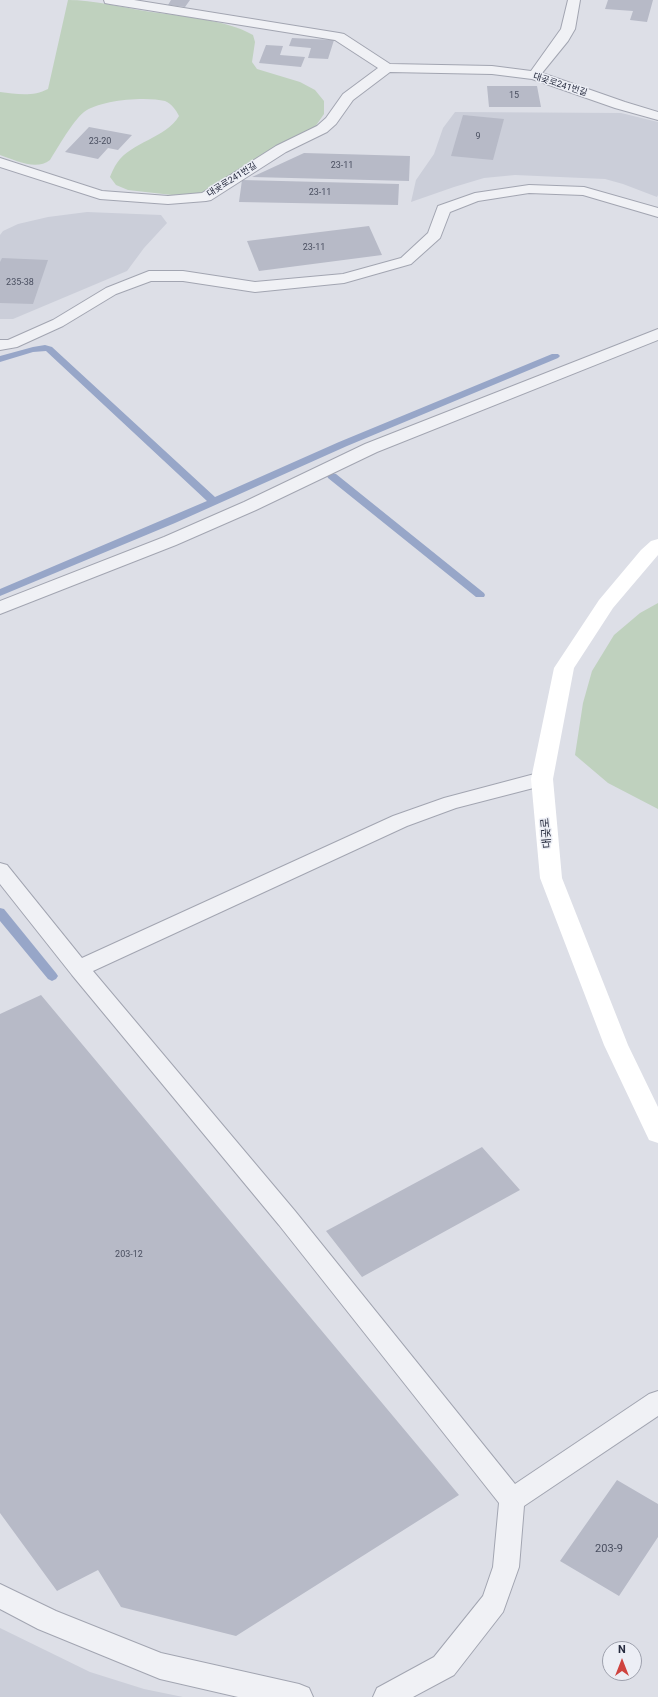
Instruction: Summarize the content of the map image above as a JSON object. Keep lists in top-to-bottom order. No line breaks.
{"streets":{"street":["대곶로"],"lane":["대곶로241번길"]},"house_numbers":["15","9","23-20","23-11","23-11","23-11","235-38","203-12","203-9"],"north":"top"}
